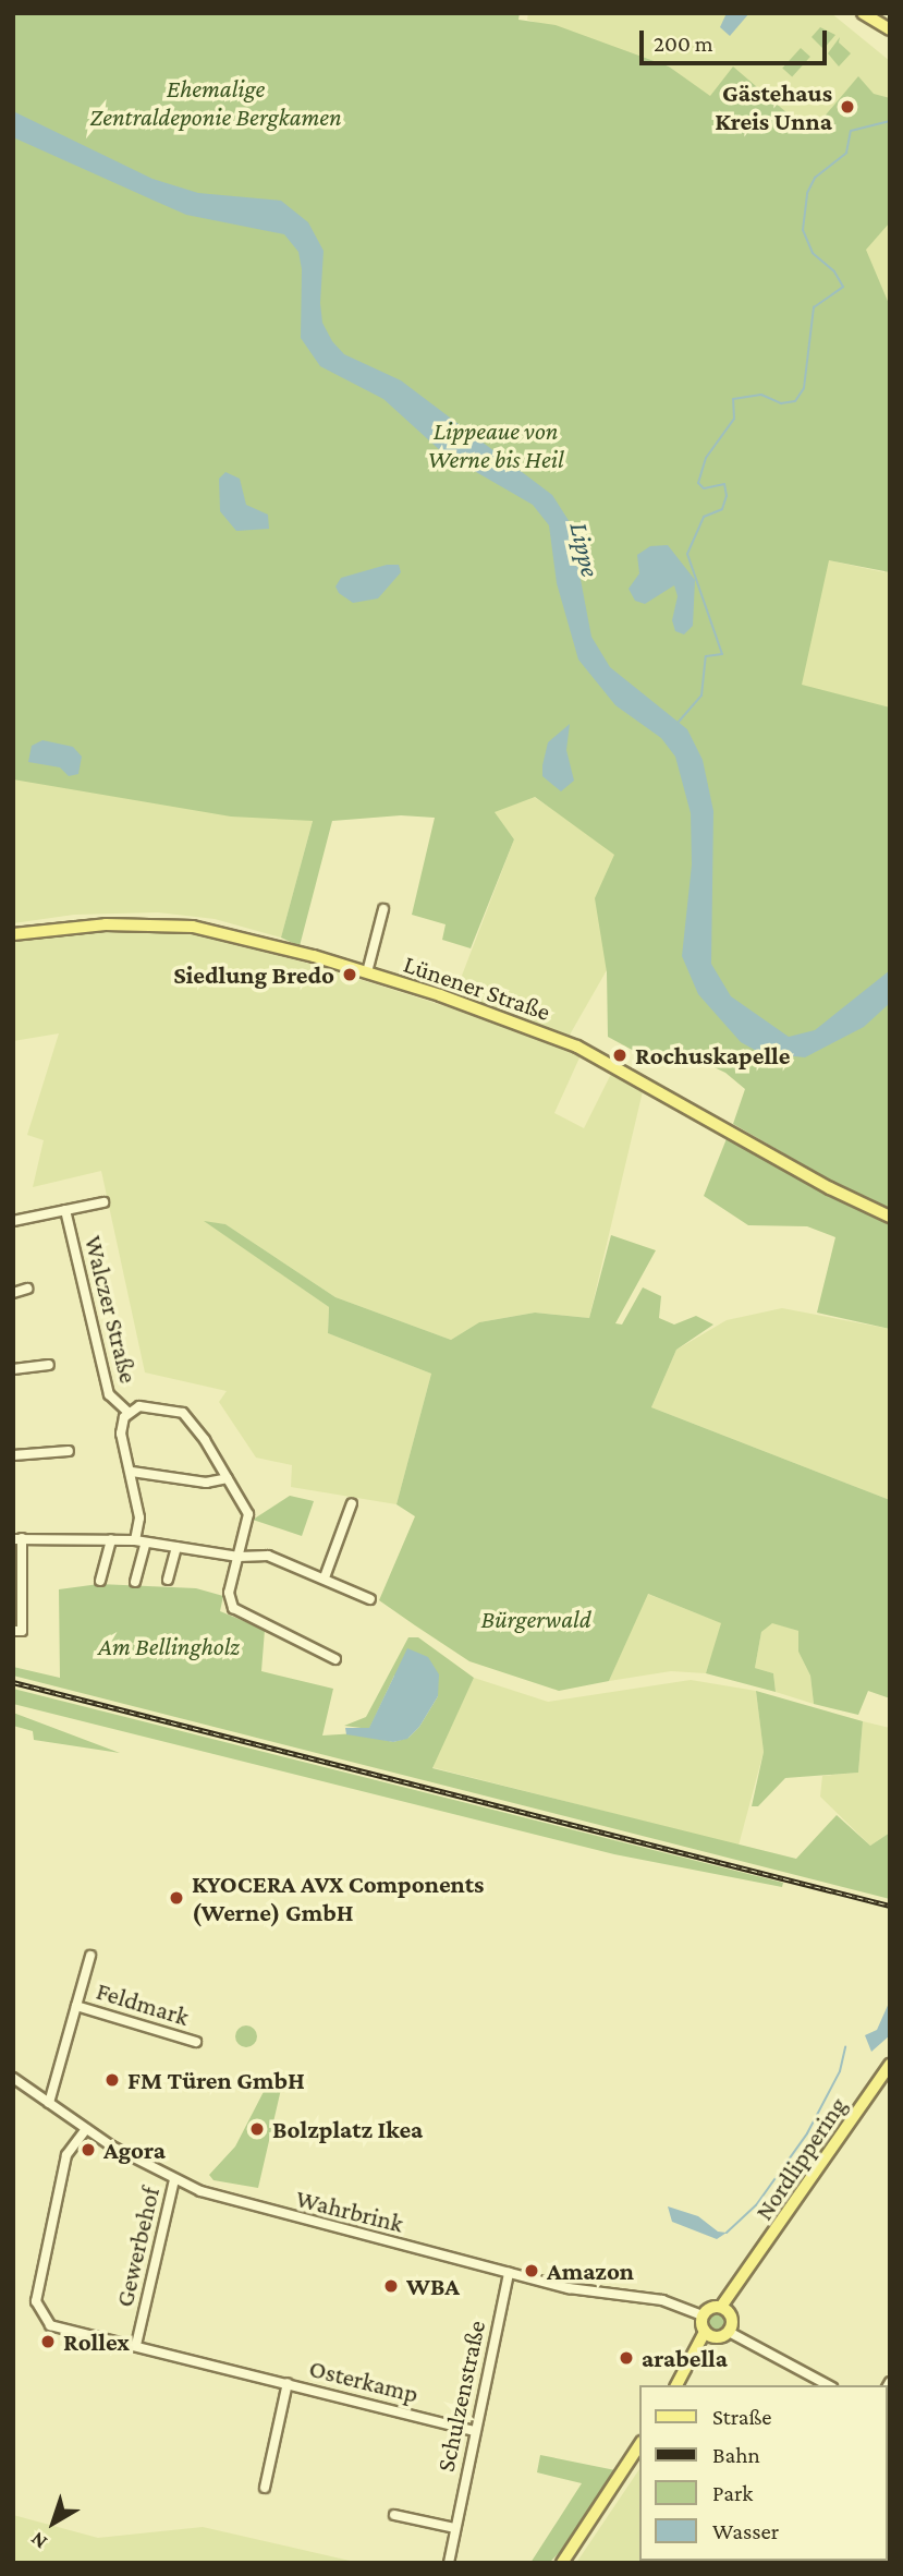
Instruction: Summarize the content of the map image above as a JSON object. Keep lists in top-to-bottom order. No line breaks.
{"streets":{"main road":["Lünener Straße","Nordlippering"],"street":["Walczer Straße","Feldmark","Wahrbrink","Gewerbehof","Osterkamp","Schulzenstraße"]},"crossings":[["Feldmark","Wahrbrink"],["Wahrbrink","Gewerbehof"],["Wahrbrink","Schulzenstraße"],["Gewerbehof","Osterkamp"],["Osterkamp","Schulzenstraße"]],"water":["Lippe"],"parks":["Ehemalige Zentraldeponie Bergkamen","Lippeaue von Werne bis Heil","Bürgerwald","Am Bellingholz"],"places":["Gästehaus Kreis Unna","Siedlung Bredo","Rochuskapelle","KYOCERA AVX Components (Werne) GmbH","FM Türen GmbH","Bolzplatz Ikea","Agora","Amazon","WBA","Rollex","arabella"],"legend":["Straße","Bahn","Park","Wasser"],"scale_bar":"200 m","north":"bottom left"}
